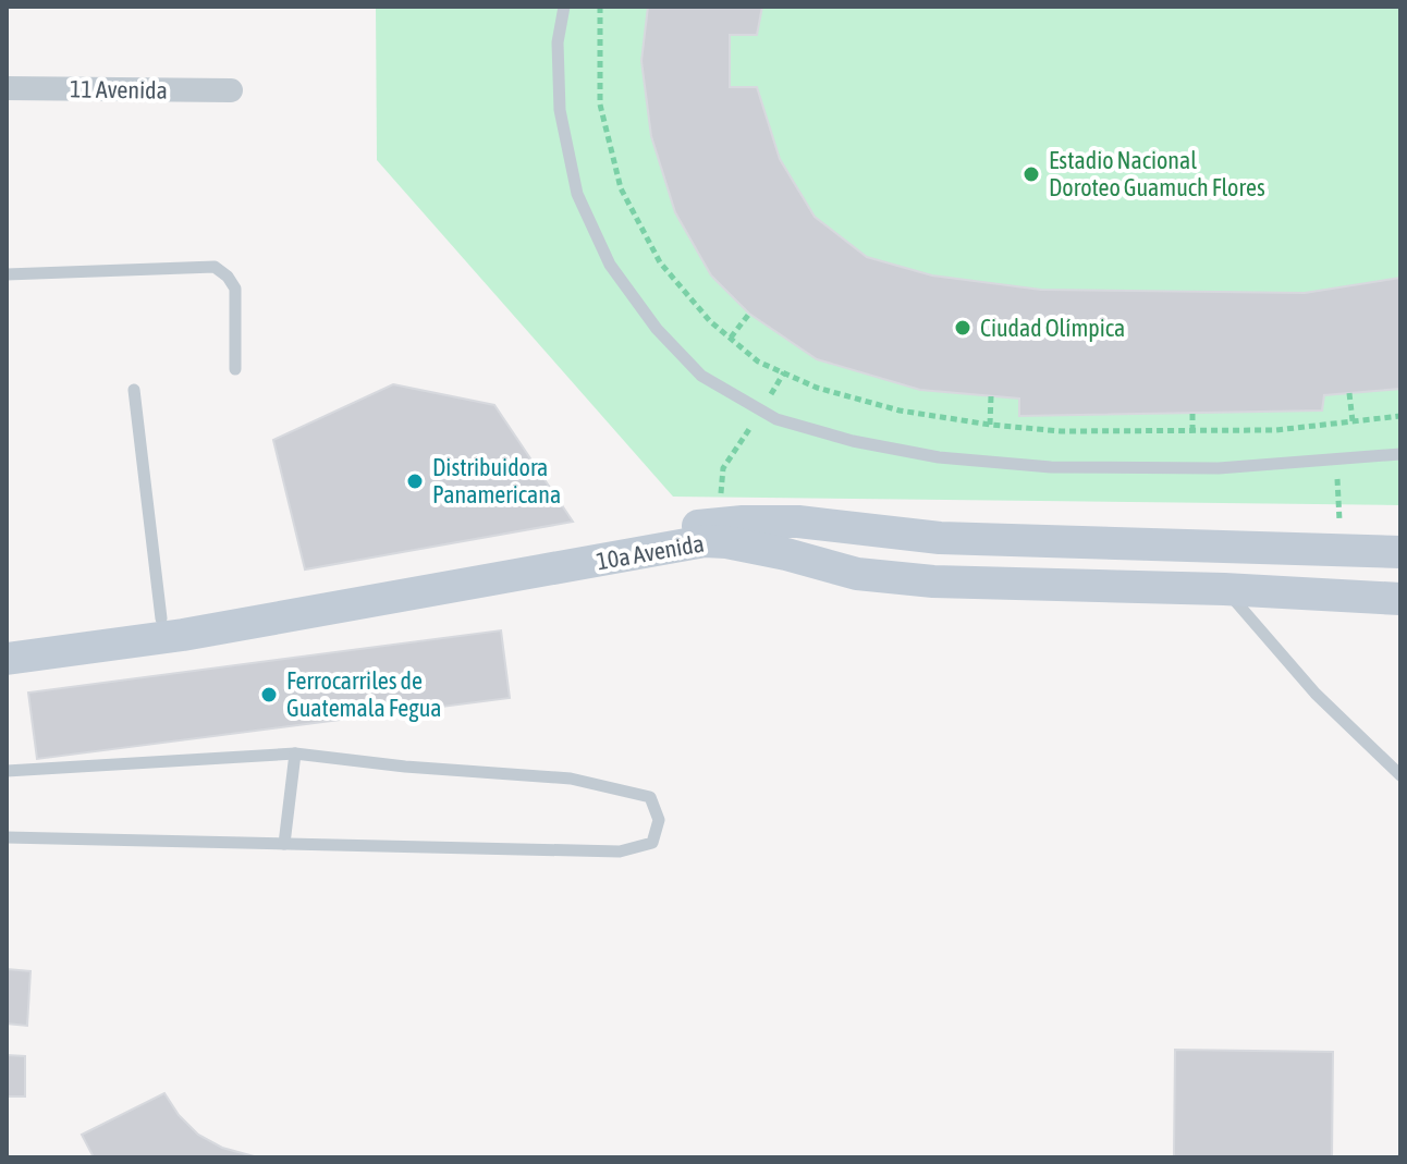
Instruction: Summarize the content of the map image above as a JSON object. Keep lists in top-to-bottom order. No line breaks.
{"streets":{"main road":["10a Avenida"],"street":["11 Avenida"]},"places":["Estadio Nacional Doroteo Guamuch Flores","Ciudad Olímpica","Distribuidora Panamericana","Ferrocarriles de Guatemala Fegua"]}
